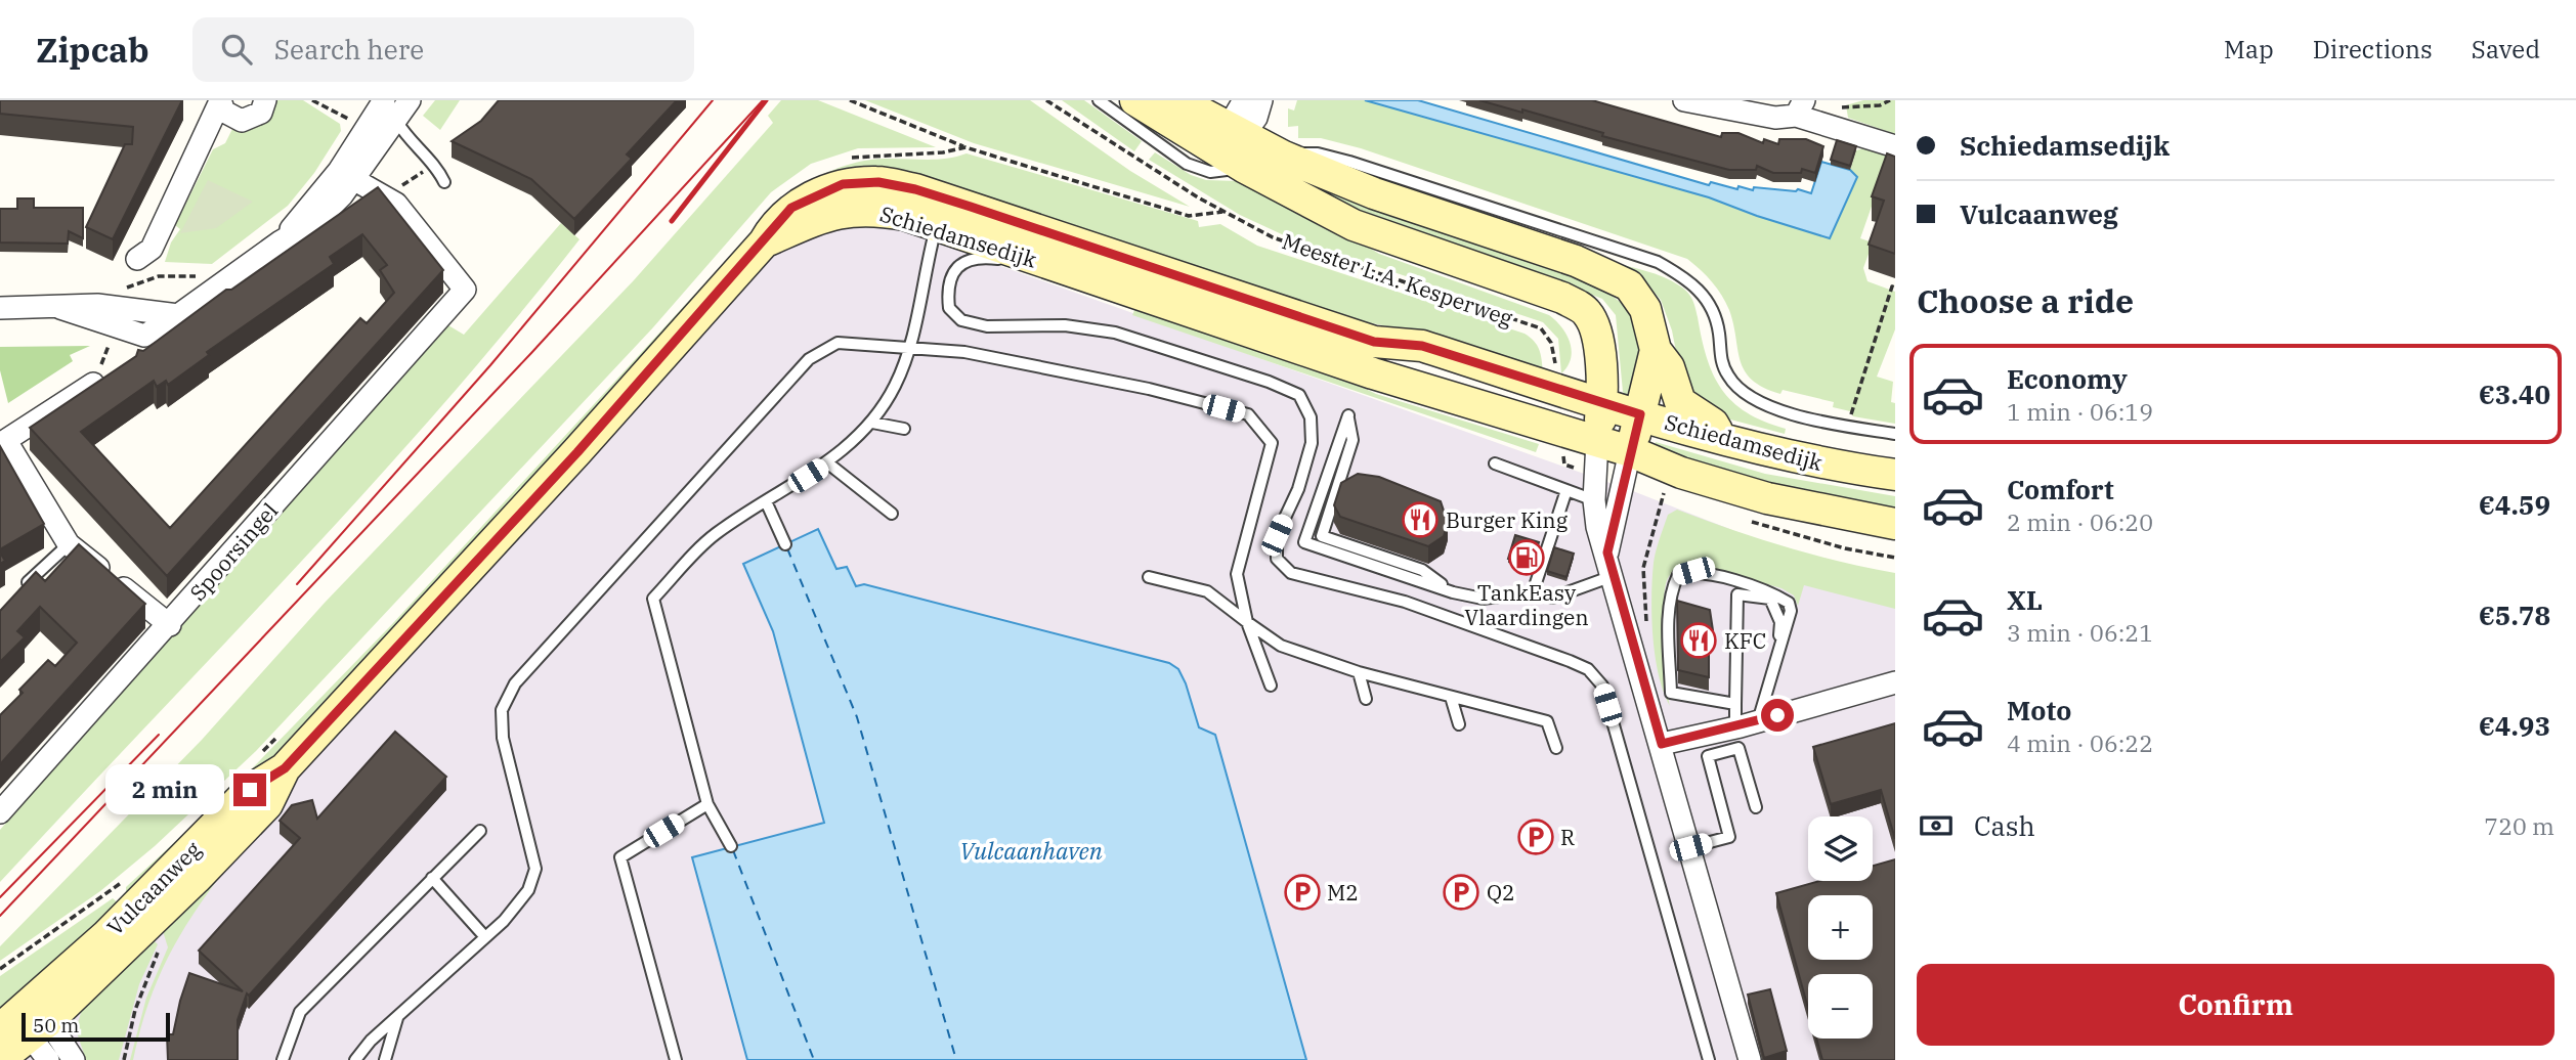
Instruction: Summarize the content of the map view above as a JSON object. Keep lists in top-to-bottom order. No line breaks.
{"streets":{"main road":["Schiedamsedijk","Meester L.A. Kesperweg","Vulcaanweg"],"street":["Spoorsingel"]},"crossings":[["Schiedamsedijk","Meester L.A. Kesperweg"],["Schiedamsedijk","Vulcaanweg"]],"water":["Vulcaanhaven"],"places":{"restaurant":["Burger King","KFC"],"fuel station":["TankEasy Vlaardingen"],"parking":["R","M2","Q2"]},"scale_bar":"50 m","page":{"header":"Zipcab","search":"Search here","nav":["Map","Directions","Saved"],"banner":["Schiedamsedijk","Vulcaanweg"],"heading":"Choose a ride","list":[{"name":"Economy","note":"1 min · 06:19","value":"€3.40"},{"name":"Comfort","note":"2 min · 06:20","value":"€4.59"},{"name":"XL","note":"3 min · 06:21","value":"€5.78"},{"name":"Moto","note":"4 min · 06:22","value":"€4.93"}],"bubble":"2 min","pay":["Cash","720 m"],"map_buttons":["+","−"],"buttons":"Confirm","scale":"50 m"}}
